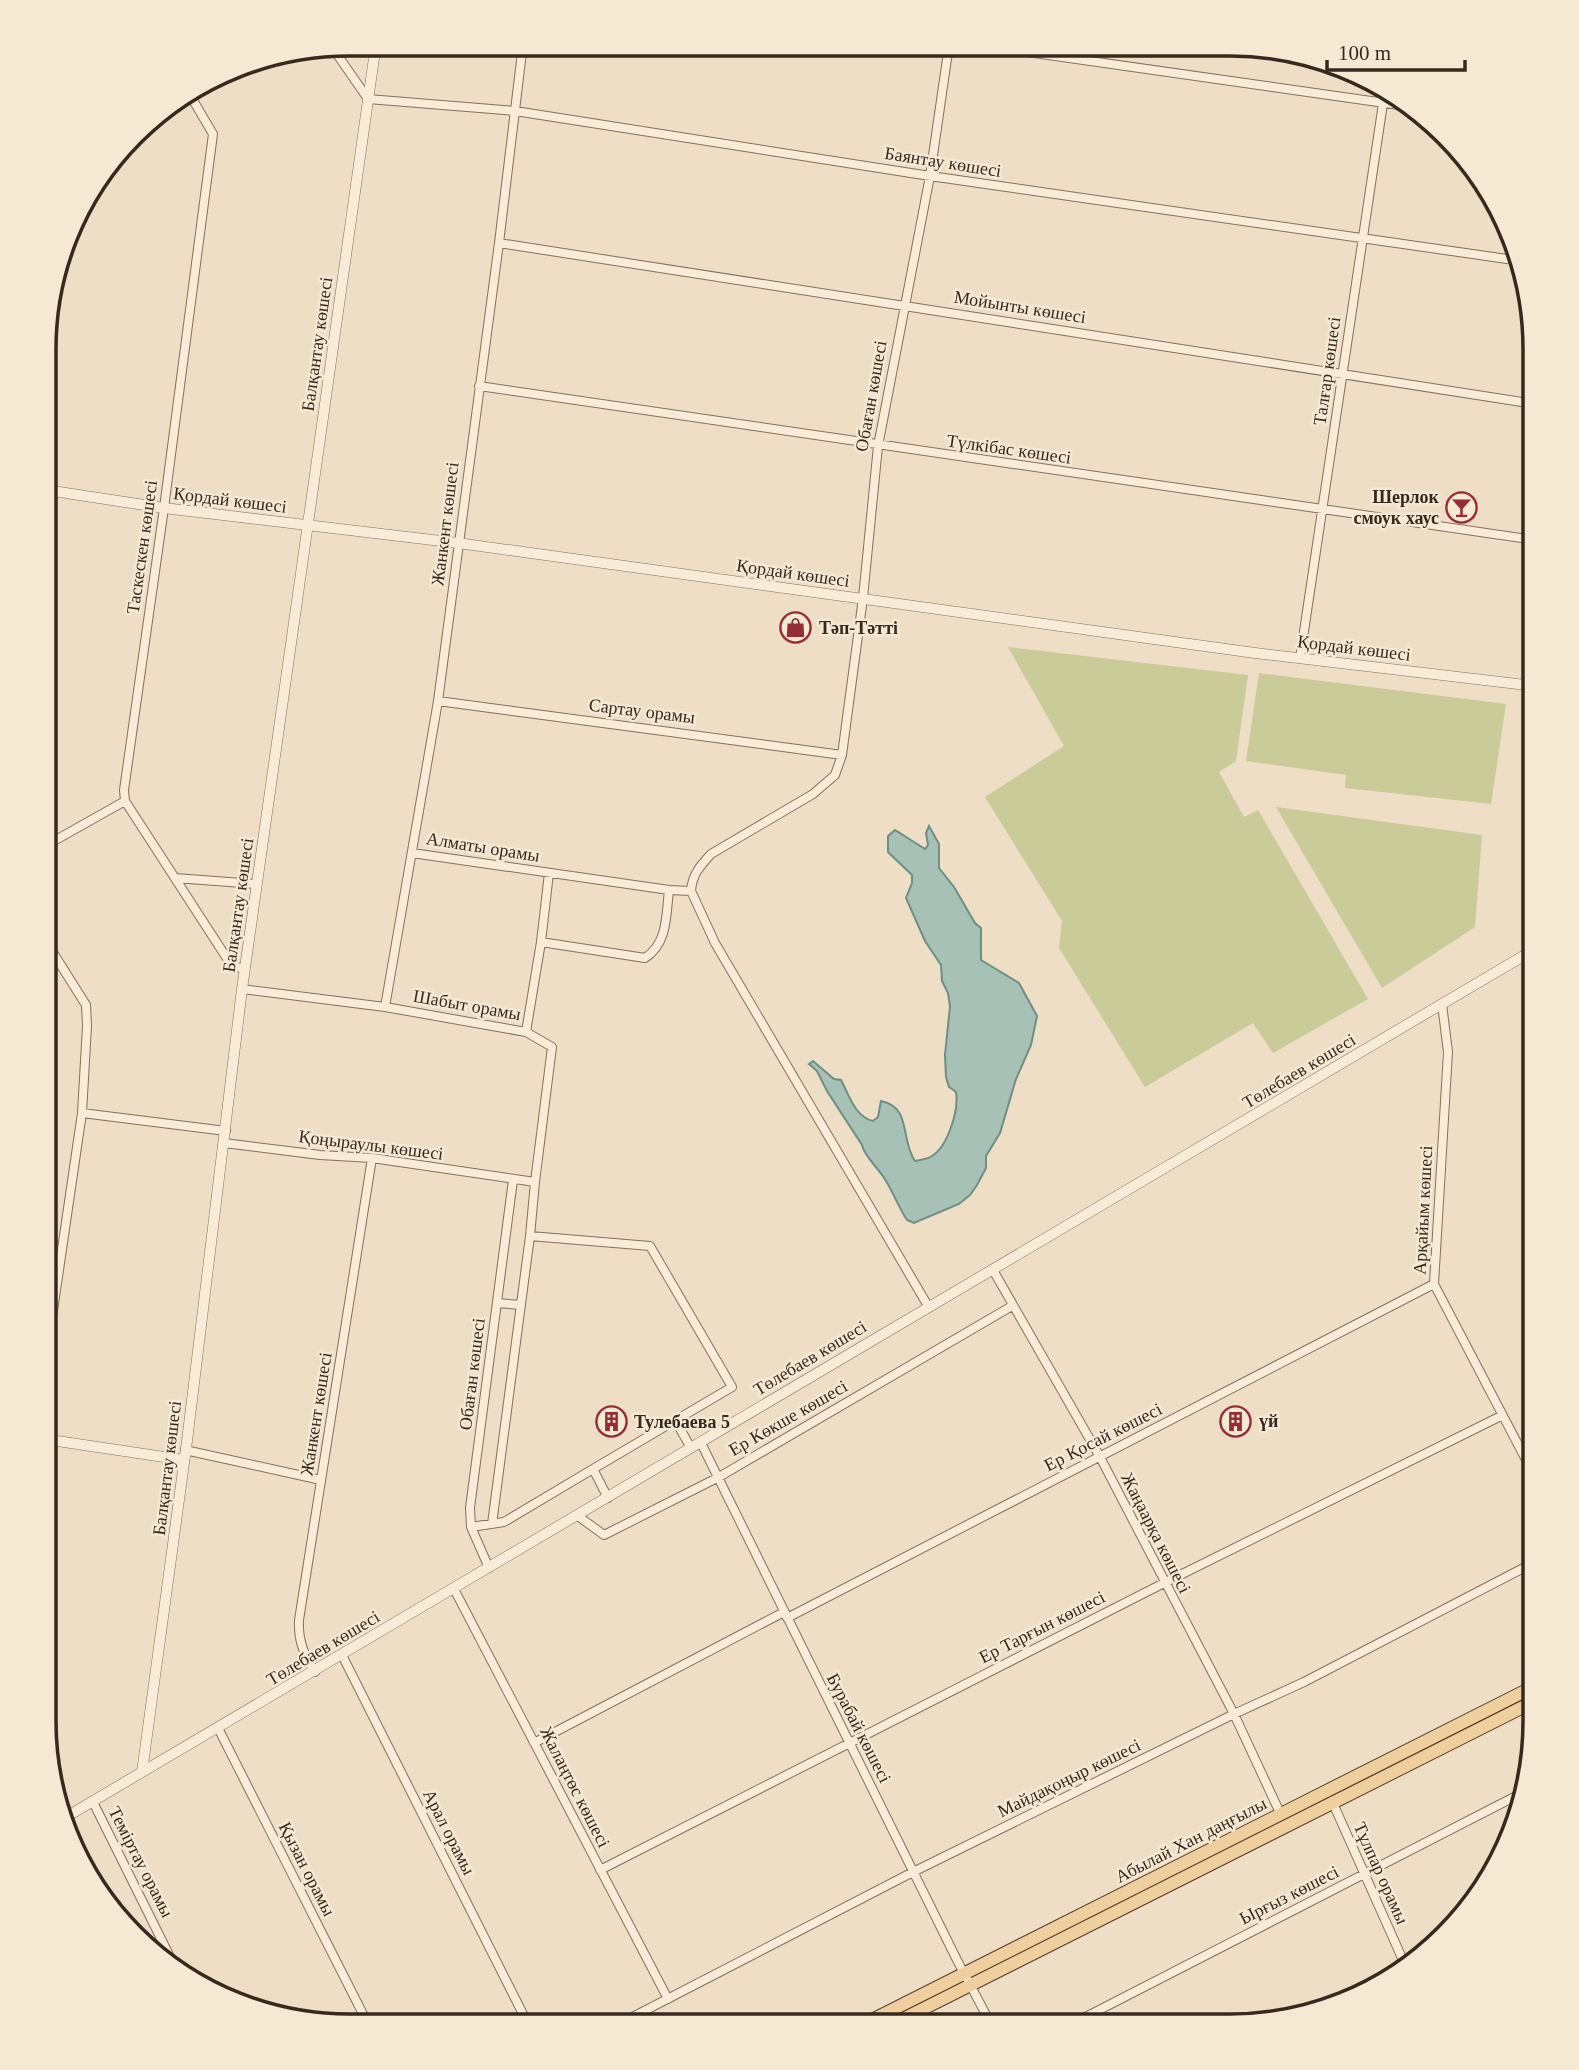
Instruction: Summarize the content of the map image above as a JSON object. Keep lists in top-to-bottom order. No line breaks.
{"streets":{"main road":["Абылай Хан даңғылы"],"street":["Баянтау көшесі","Мойынты көшесі","Балқантау көшесі","Талғар көшесі","Обаған көшесі","Түлкібас көшесі","Қордай көшесі","Жанкент көшесі","Таскескен көшесі","Сартау орамы","Алматы орамы","Шабыт орамы","Төлебаев көшесі","Қоңыраулы көшесі","Арқайым көшесі","Ер Көкше көшесі","Ер Қосай көшесі","Жаңаарқа көшесі","Ер Тарғын көшесі","Бурабай көшесі","Майдақоңыр көшесі","Жалаңтөс көшесі","Арал орамы","Теміртау орамы","Қызан орамы","Тұлпар орамы","Ырғыз көшесі"]},"crossings":[["Баянтау көшесі","Балқантау көшесі"],["Баянтау көшесі","Талғар көшесі"],["Баянтау көшесі","Обаған көшесі"],["Баянтау көшесі","Жанкент көшесі"],["Мойынты көшесі","Талғар көшесі"],["Мойынты көшесі","Обаған көшесі"],["Мойынты көшесі","Жанкент көшесі"],["Балқантау көшесі","Қордай көшесі"],["Балқантау көшесі","Шабыт орамы"],["Балқантау көшесі","Төлебаев көшесі"],["Балқантау көшесі","Қоңыраулы көшесі"],["Талғар көшесі","Түлкібас көшесі"],["Талғар көшесі","Қордай көшесі"],["Обаған көшесі","Түлкібас көшесі"],["Обаған көшесі","Қордай көшесі"],["Обаған көшесі","Сартау орамы"],["Обаған көшесі","Төлебаев көшесі"],["Обаған көшесі","Қоңыраулы көшесі"],["Түлкібас көшесі","Жанкент көшесі"],["Қордай көшесі","Жанкент көшесі"],["Қордай көшесі","Таскескен көшесі"],["Жанкент көшесі","Сартау орамы"],["Жанкент көшесі","Алматы орамы"],["Жанкент көшесі","Шабыт орамы"],["Жанкент көшесі","Төлебаев көшесі"],["Жанкент көшесі","Қоңыраулы көшесі"],["Алматы орамы","Шабыт орамы"],["Төлебаев көшесі","Арқайым көшесі"],["Төлебаев көшесі","Ер Көкше көшесі"],["Төлебаев көшесі","Жаңаарқа көшесі"],["Төлебаев көшесі","Бурабай көшесі"],["Төлебаев көшесі","Жалаңтөс көшесі"],["Төлебаев көшесі","Арал орамы"],["Төлебаев көшесі","Теміртау орамы"],["Төлебаев көшесі","Қызан орамы"],["Арқайым көшесі","Ер Қосай көшесі"],["Арқайым көшесі","Ер Тарғын көшесі"],["Ер Көкше көшесі","Жаңаарқа көшесі"],["Ер Көкше көшесі","Бурабай көшесі"],["Ер Қосай көшесі","Жаңаарқа көшесі"],["Ер Қосай көшесі","Бурабай көшесі"],["Ер Қосай көшесі","Жалаңтөс көшесі"],["Жаңаарқа көшесі","Ер Тарғын көшесі"],["Жаңаарқа көшесі","Майдақоңыр көшесі"],["Жаңаарқа көшесі","Абылай Хан даңғылы"],["Ер Тарғын көшесі","Бурабай көшесі"],["Ер Тарғын көшесі","Жалаңтөс көшесі"],["Бурабай көшесі","Майдақоңыр көшесі"],["Бурабай көшесі","Абылай Хан даңғылы"],["Майдақоңыр көшесі","Жалаңтөс көшесі"],["Абылай Хан даңғылы","Тұлпар орамы"],["Тұлпар орамы","Ырғыз көшесі"]],"places":{"bar":["Шерлок смоук хаус"],"shop":["Тәп-Тәтті"],"building":["үй","Тулебаева 5"]},"scale_bar":"100 m"}
